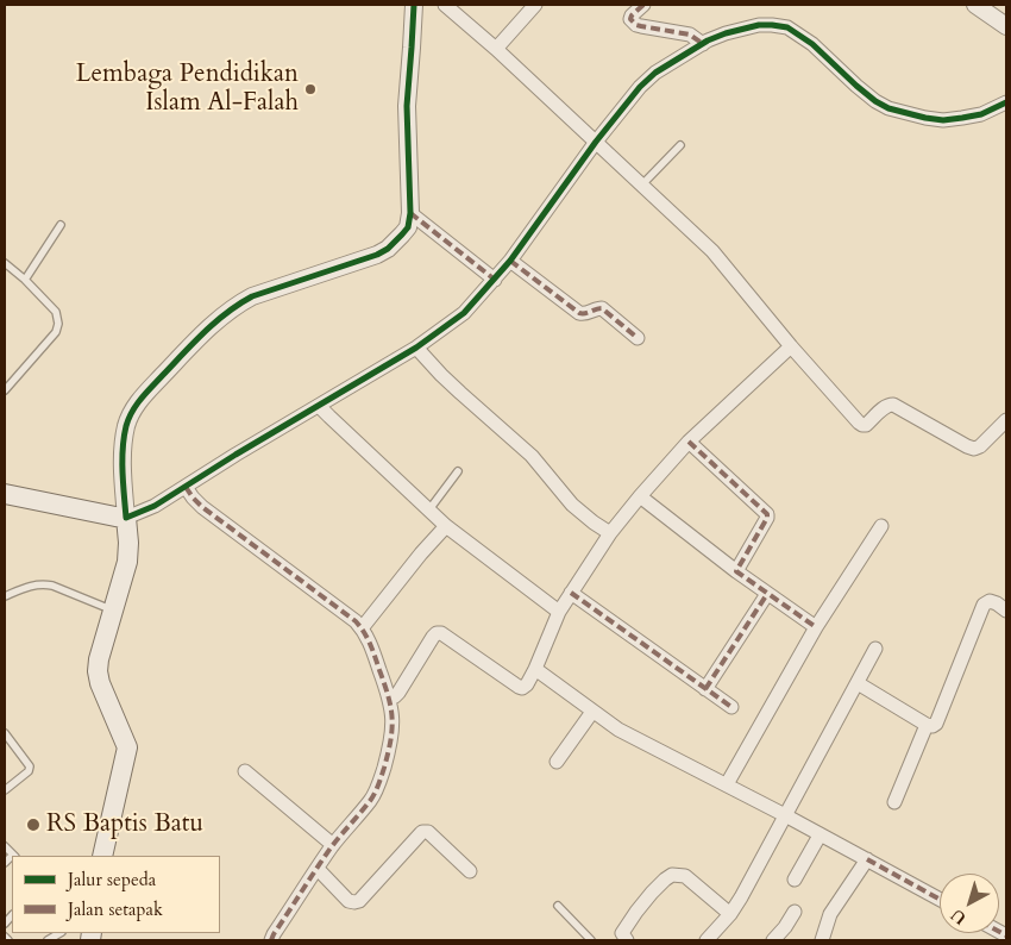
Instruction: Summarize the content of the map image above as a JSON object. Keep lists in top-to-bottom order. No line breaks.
{"places":["Lembaga Pendidikan Islam Al-Falah","RS Baptis Batu"],"legend":["Jalur sepeda","Jalan setapak"],"north":"bottom left"}
